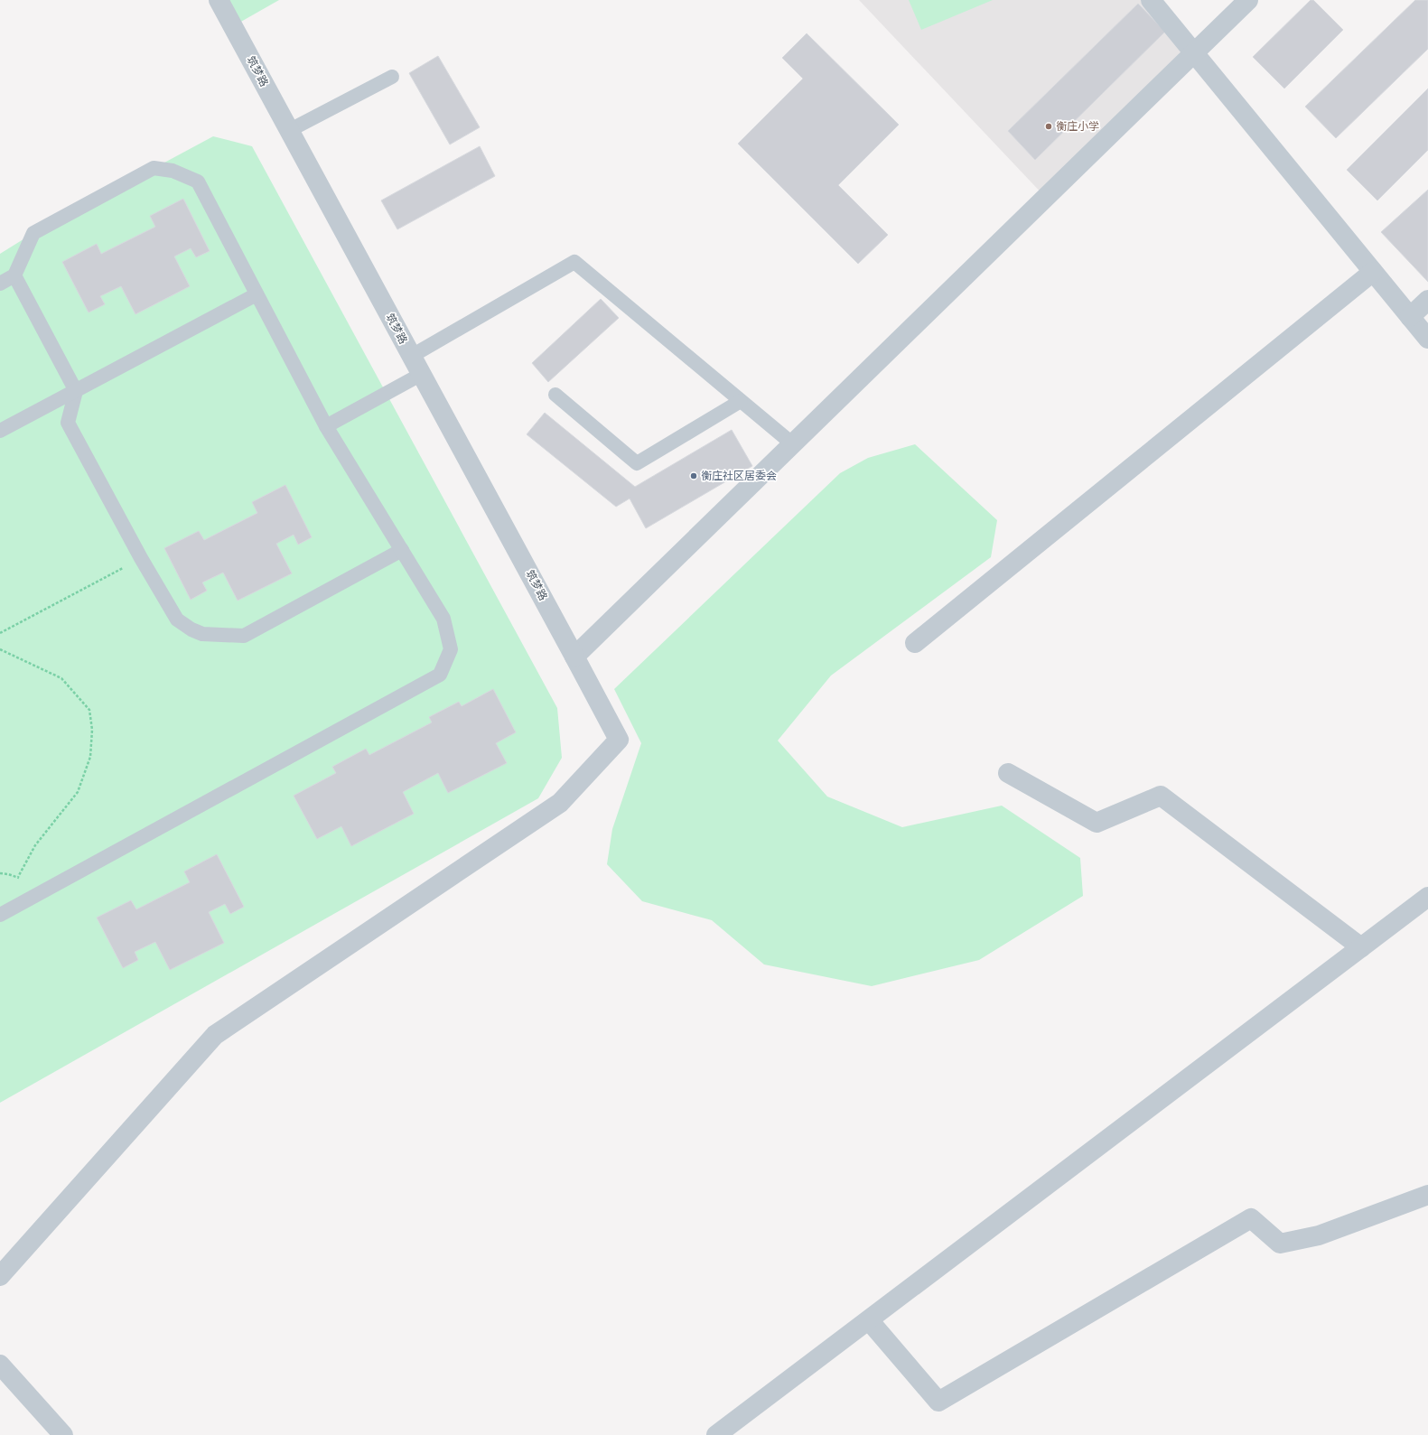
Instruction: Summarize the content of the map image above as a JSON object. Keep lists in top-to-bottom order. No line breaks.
{"streets":{"street":["筑梦路"]},"places":["衡庄小学","衡庄社区居委会"]}
